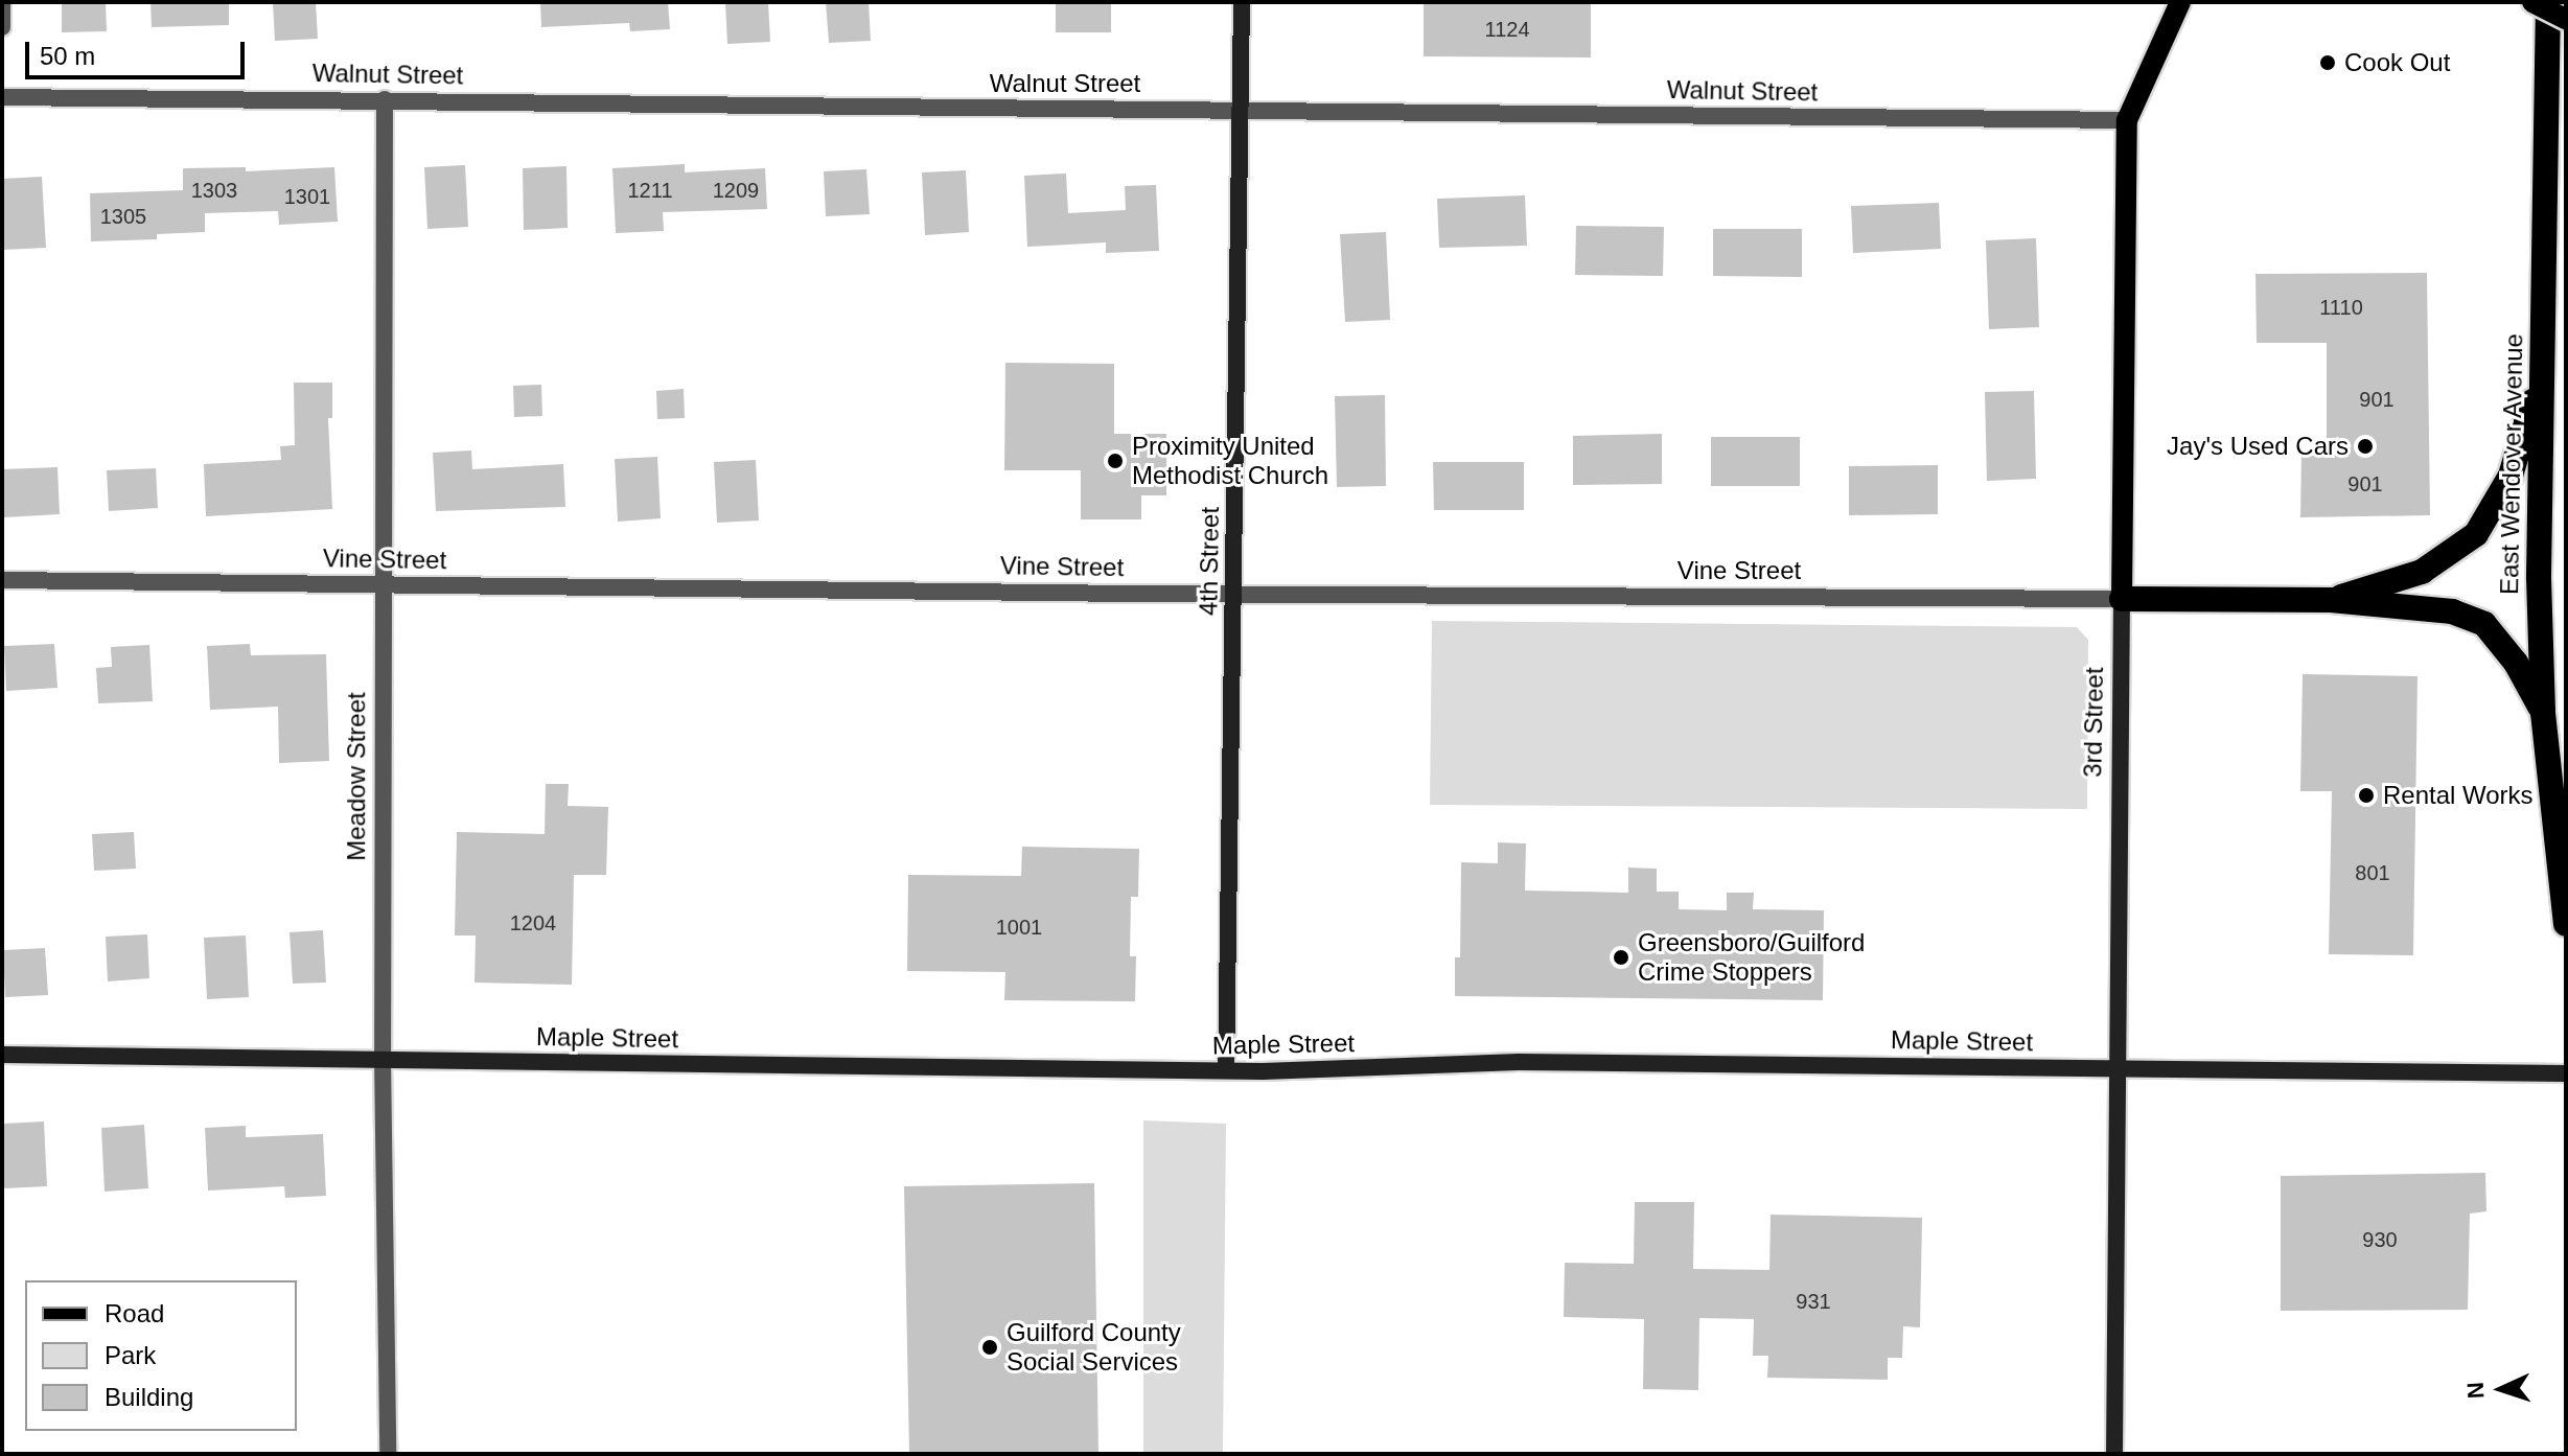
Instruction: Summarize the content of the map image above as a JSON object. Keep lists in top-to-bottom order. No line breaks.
{"streets":{"highway":["East Wendover Avenue"],"main road":["3rd Street"],"street":["Walnut Street","Vine Street","4th Street","Meadow Street","Maple Street"]},"crossings":[["Walnut Street","4th Street"],["Walnut Street","3rd Street"],["Walnut Street","Meadow Street"],["Vine Street","4th Street"],["Vine Street","3rd Street"],["Vine Street","Meadow Street"],["4th Street","Maple Street"],["3rd Street","Maple Street"],["Meadow Street","Maple Street"]],"places":["Cook Out","Jay's Used Cars","Proximity United Methodist Church","Rental Works","Greensboro/Guilford Crime Stoppers","Guilford County Social Services"],"house_numbers":["1124","1303","1211","1209","1301","1305","1110","901","901","801","1204","1001","930","931"],"legend":["Road","Park","Building"],"scale_bar":"50 m","north":"left"}
